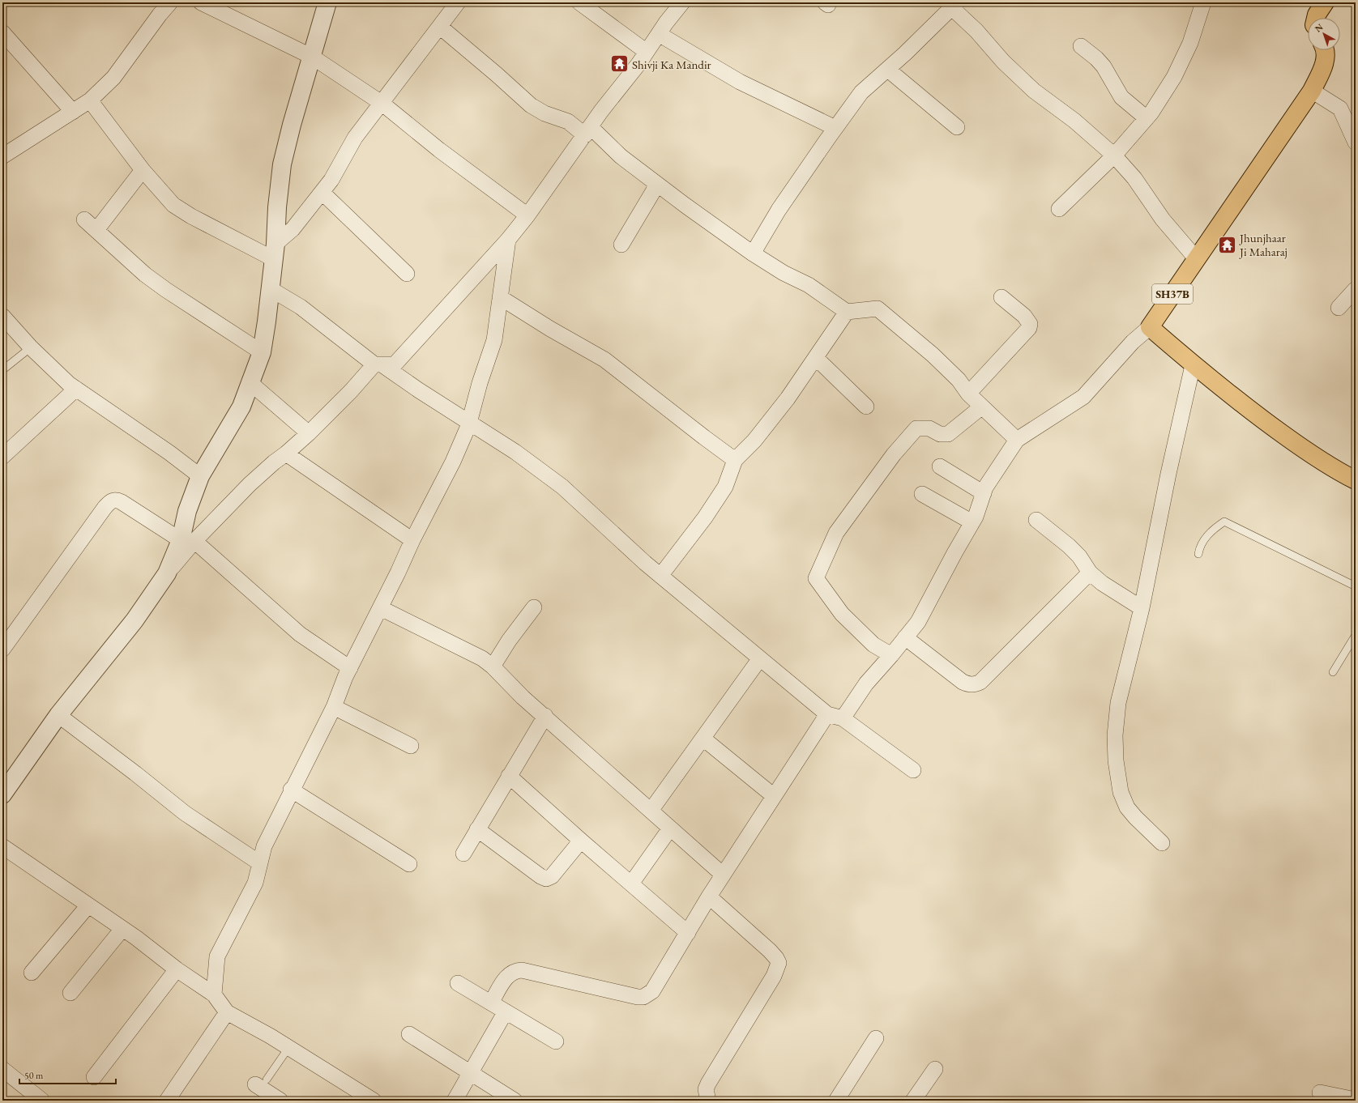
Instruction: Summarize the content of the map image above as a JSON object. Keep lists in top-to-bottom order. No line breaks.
{"streets":{"main road":["SH37B"]},"places":{"temple":["Shivji Ka Mandir","Jhunjhaar Ji Maharaj"]},"scale_bar":"50 m","north":"top left"}
